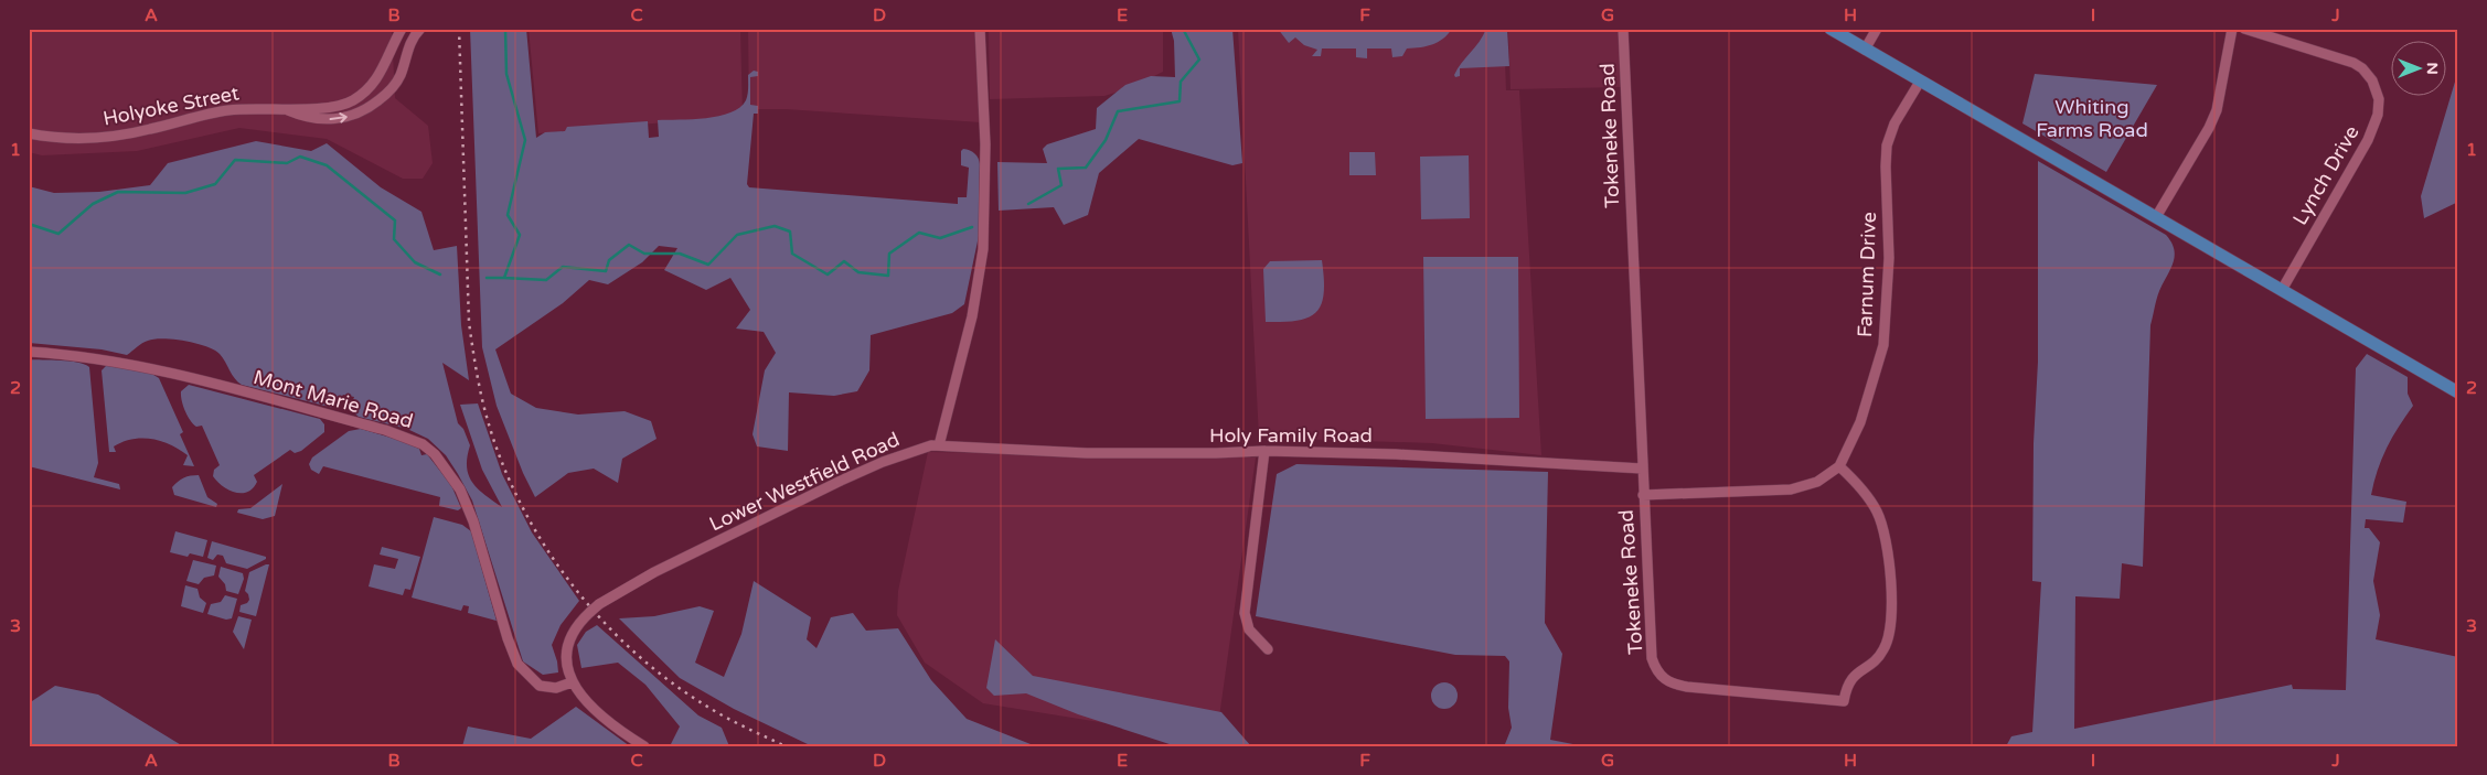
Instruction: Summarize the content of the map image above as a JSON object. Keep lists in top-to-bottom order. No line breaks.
{"streets":{"street":["Holyoke Street","Tokeneke Road","Lynch Drive","Farnum Drive","Mont Marie Road","Holy Family Road","Lower Westfield Road"]},"crossings":[["Tokeneke Road","Farnum Drive"],["Tokeneke Road","Holy Family Road"],["Mont Marie Road","Lower Westfield Road"],["Holy Family Road","Lower Westfield Road"]],"parks":["Whiting Farms Road"],"north":"right","grid":{"columns":["A","B","C","D","E","F","G","H","I","J"],"rows":["1","2","3"]}}
